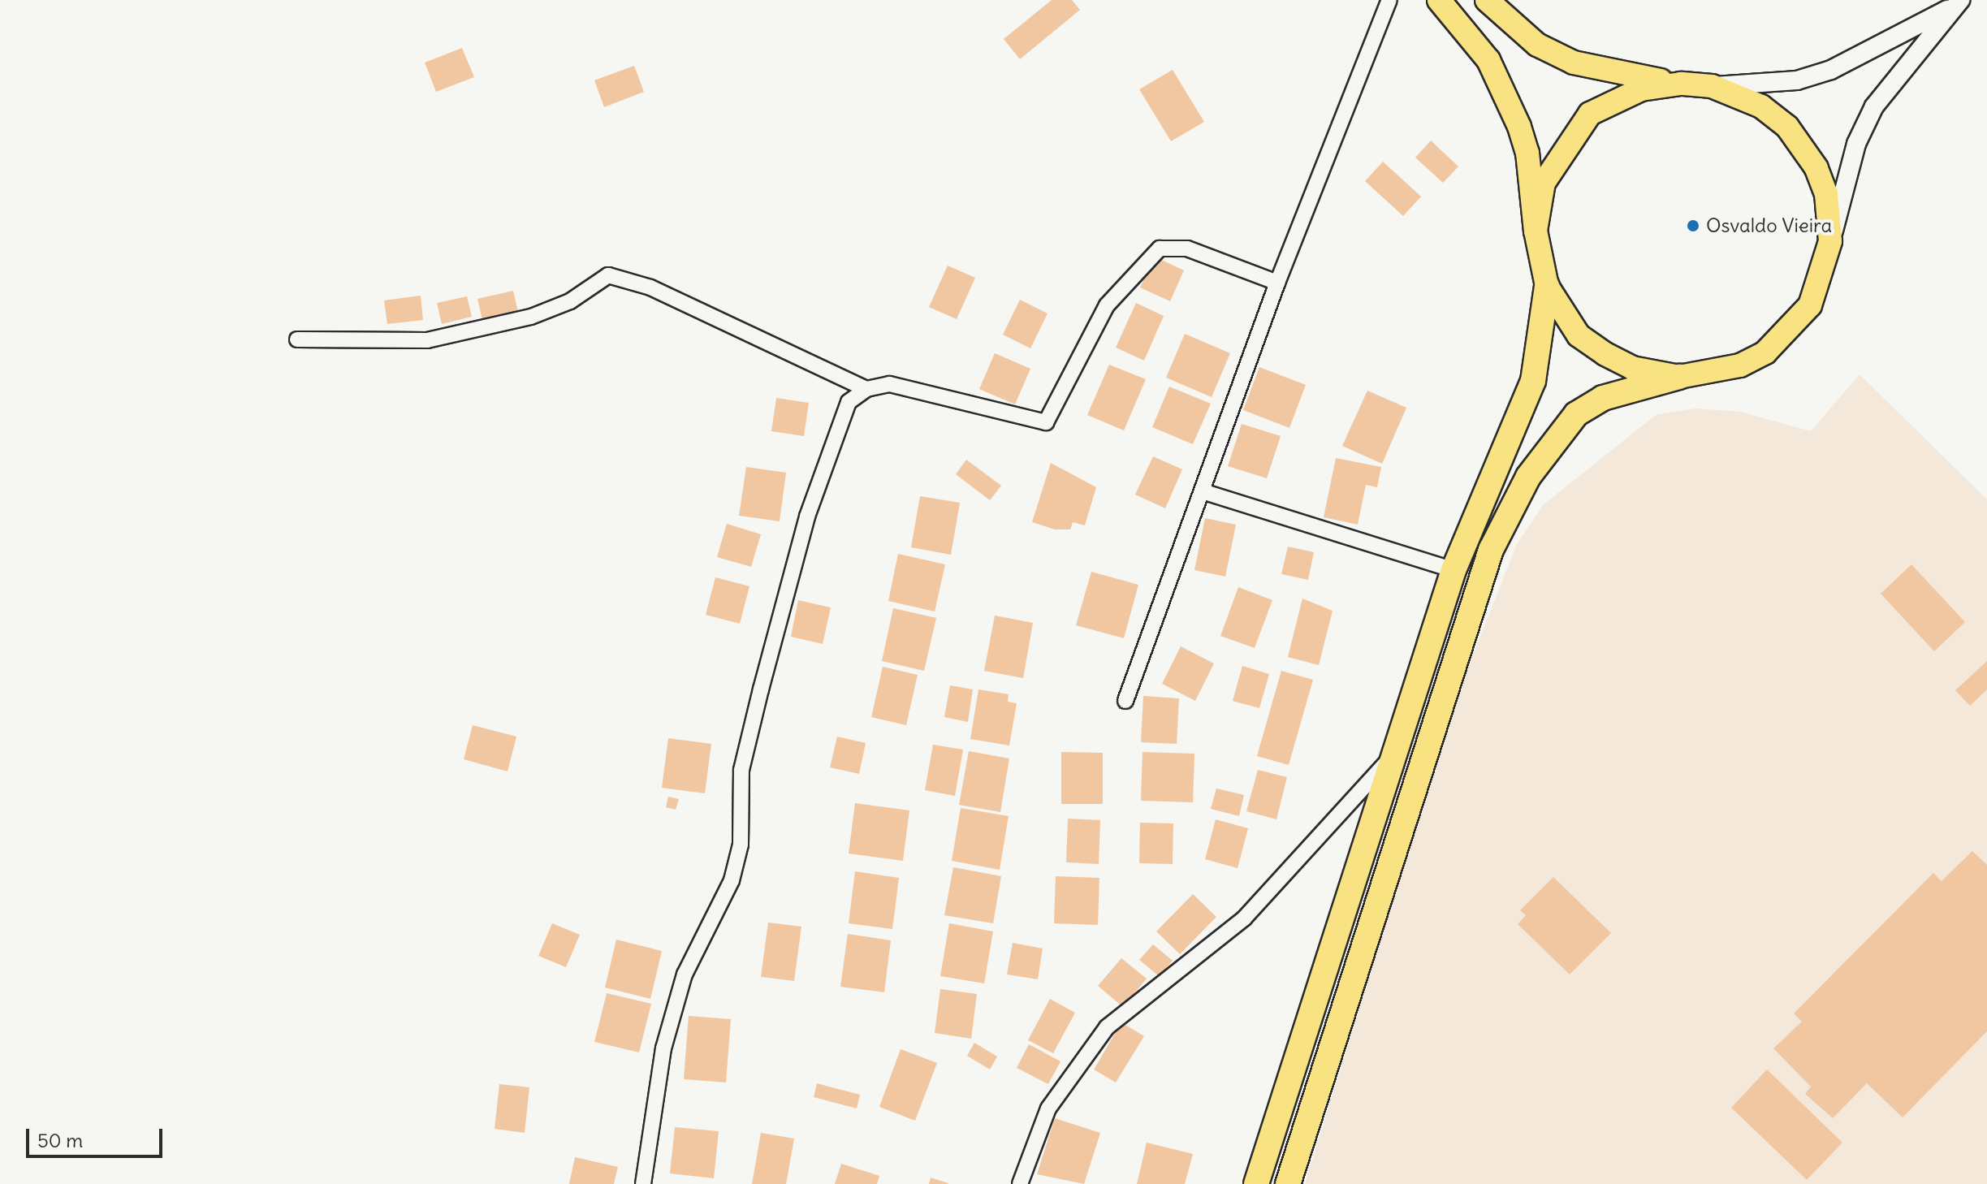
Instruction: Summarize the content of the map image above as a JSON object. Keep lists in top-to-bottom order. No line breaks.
{"places":["Osvaldo Vieira"],"scale_bar":"50 m"}
